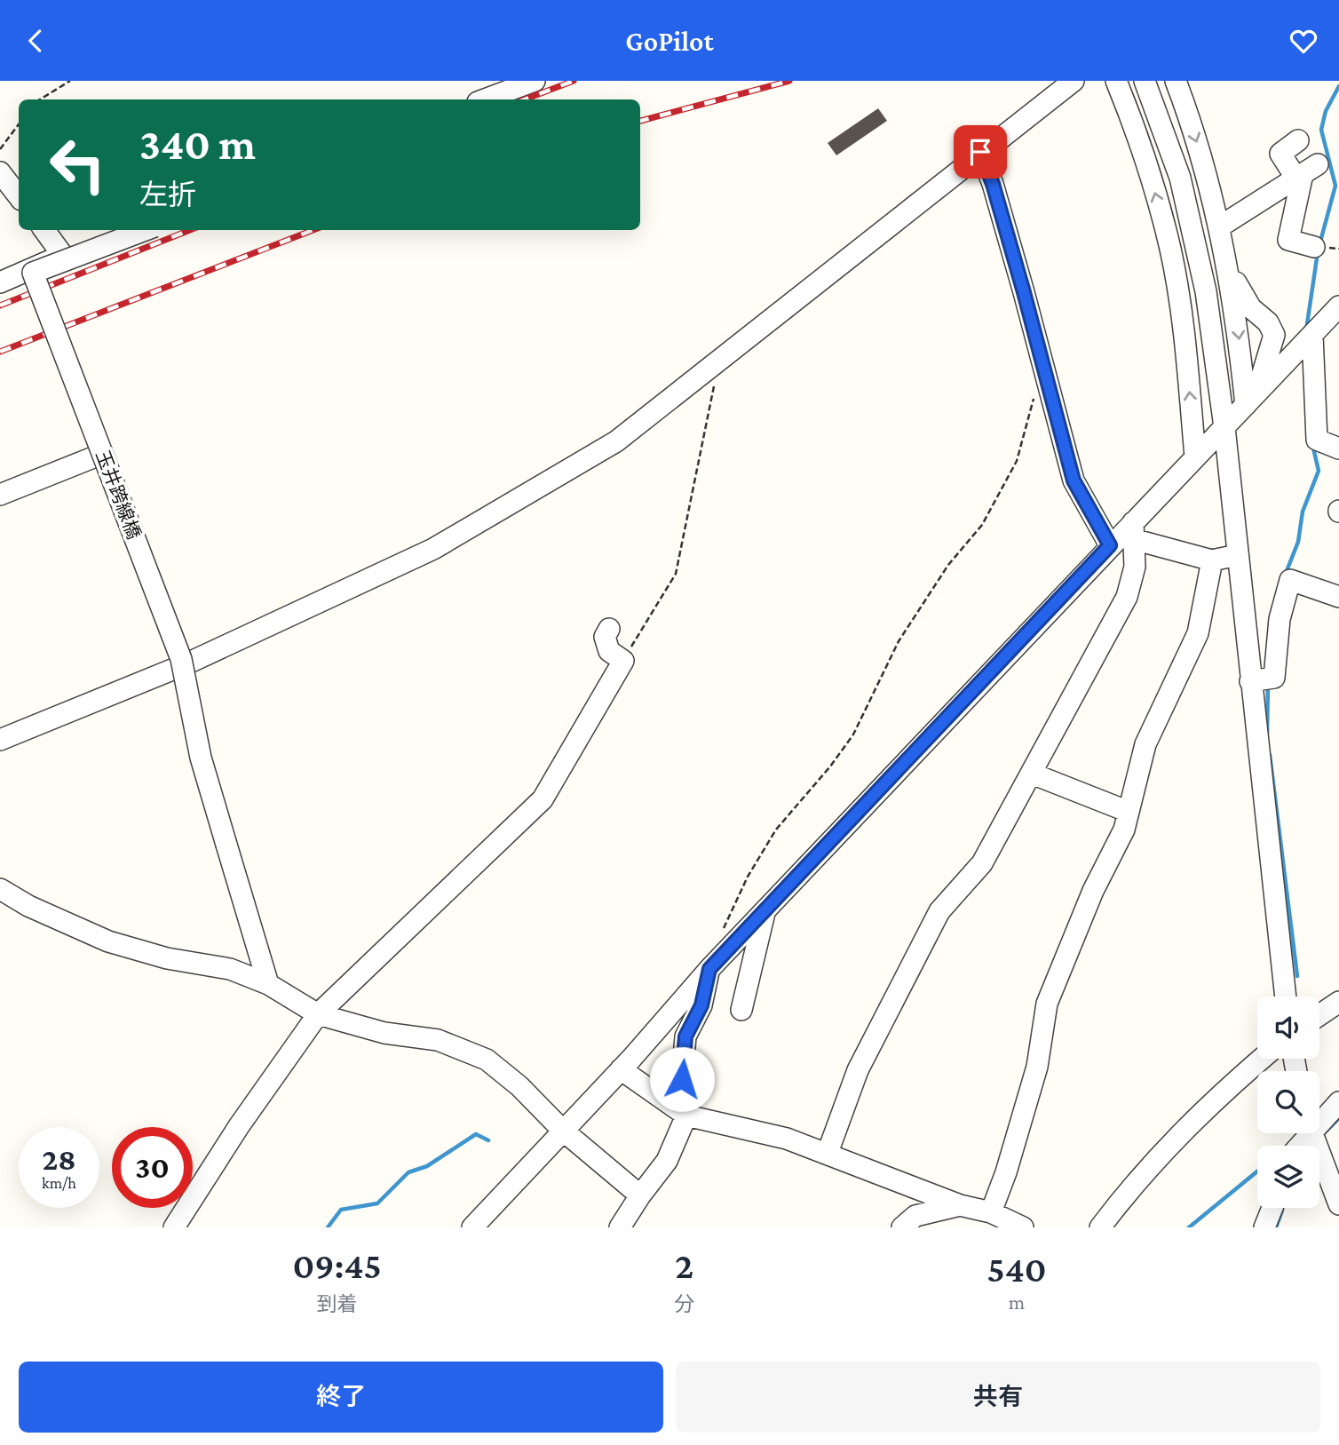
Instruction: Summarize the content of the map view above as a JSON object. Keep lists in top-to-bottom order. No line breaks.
{"streets":{"street":["玉井跨線橋"]},"page":{"header":"GoPilot","turn":["340 m","左折"],"speed":"28 km/h","limit":"30","eta":["09:45","到着","2","分","540","m"],"buttons":["終了","共有"]}}
